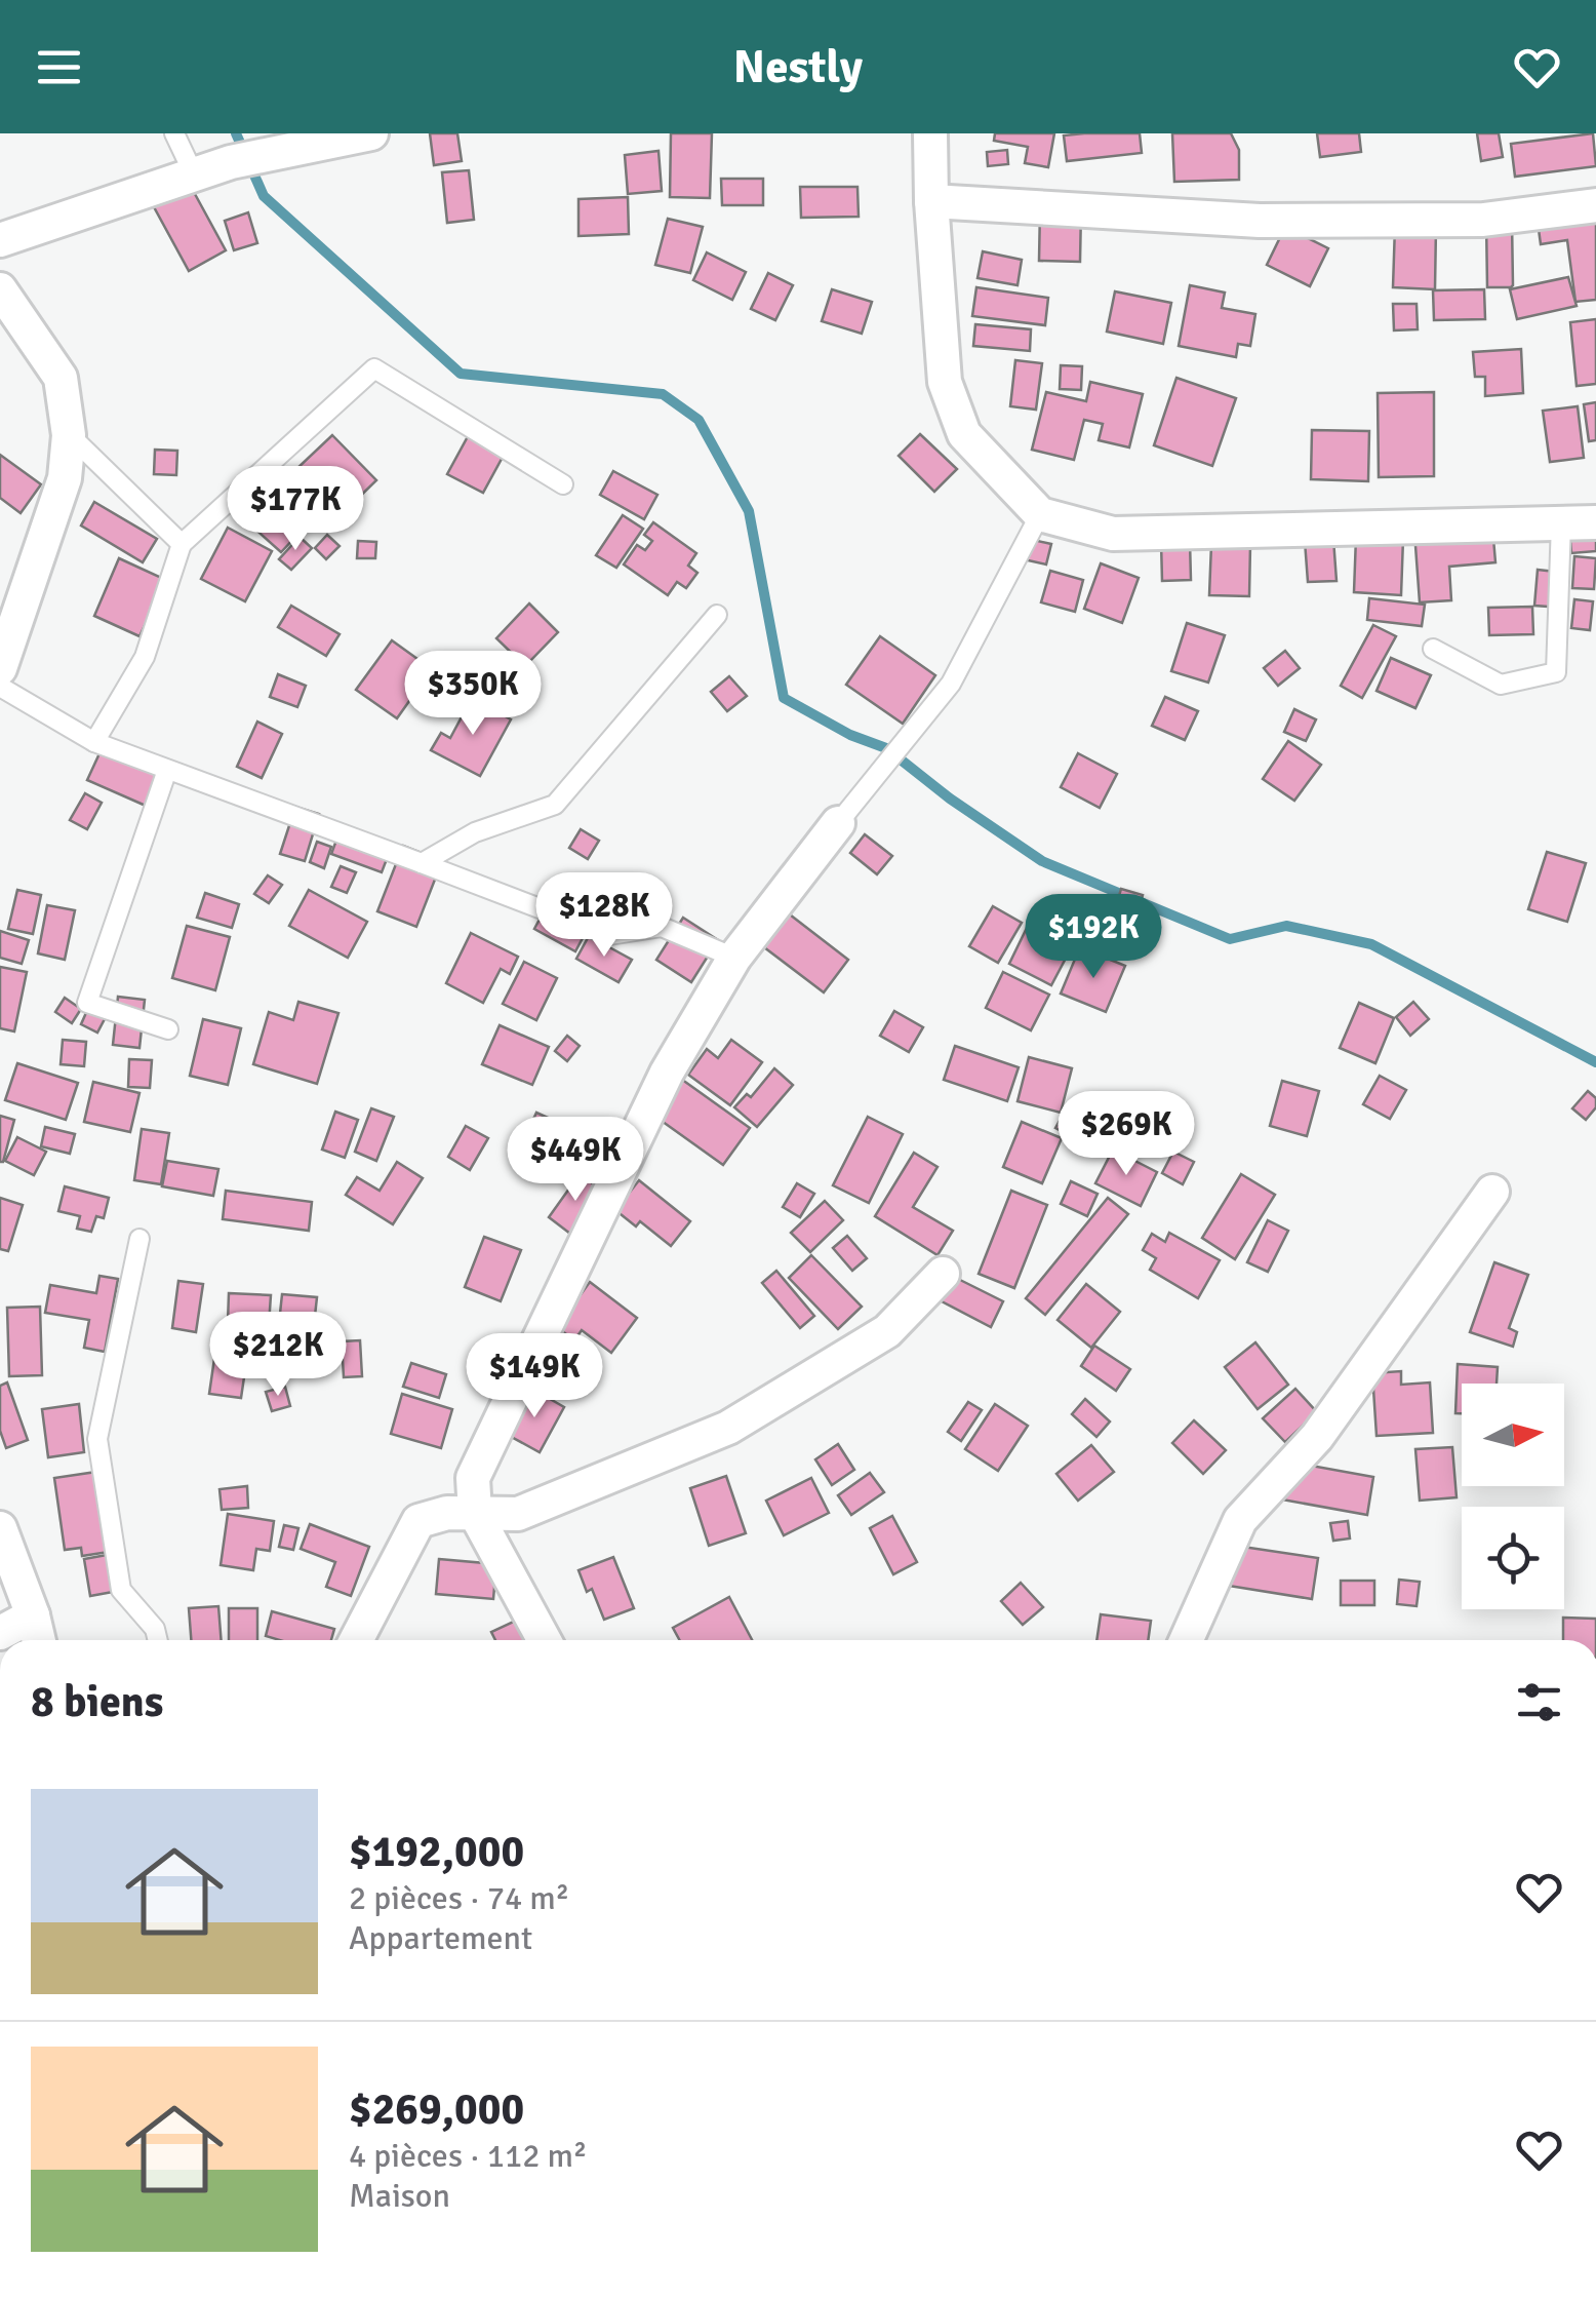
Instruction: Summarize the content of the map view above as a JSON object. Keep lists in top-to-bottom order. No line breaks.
{"north":"right","page":{"header":"Nestly","price":["$177K","$350K","$128K","$192K","$269K","$449K","$212K","$149K"],"heading":"8 biens","list":[{"name":"$192,000","note":"2 pièces · 74 m² · Appartement"},{"name":"$269,000","note":"4 pièces · 112 m² · Maison"}]}}
